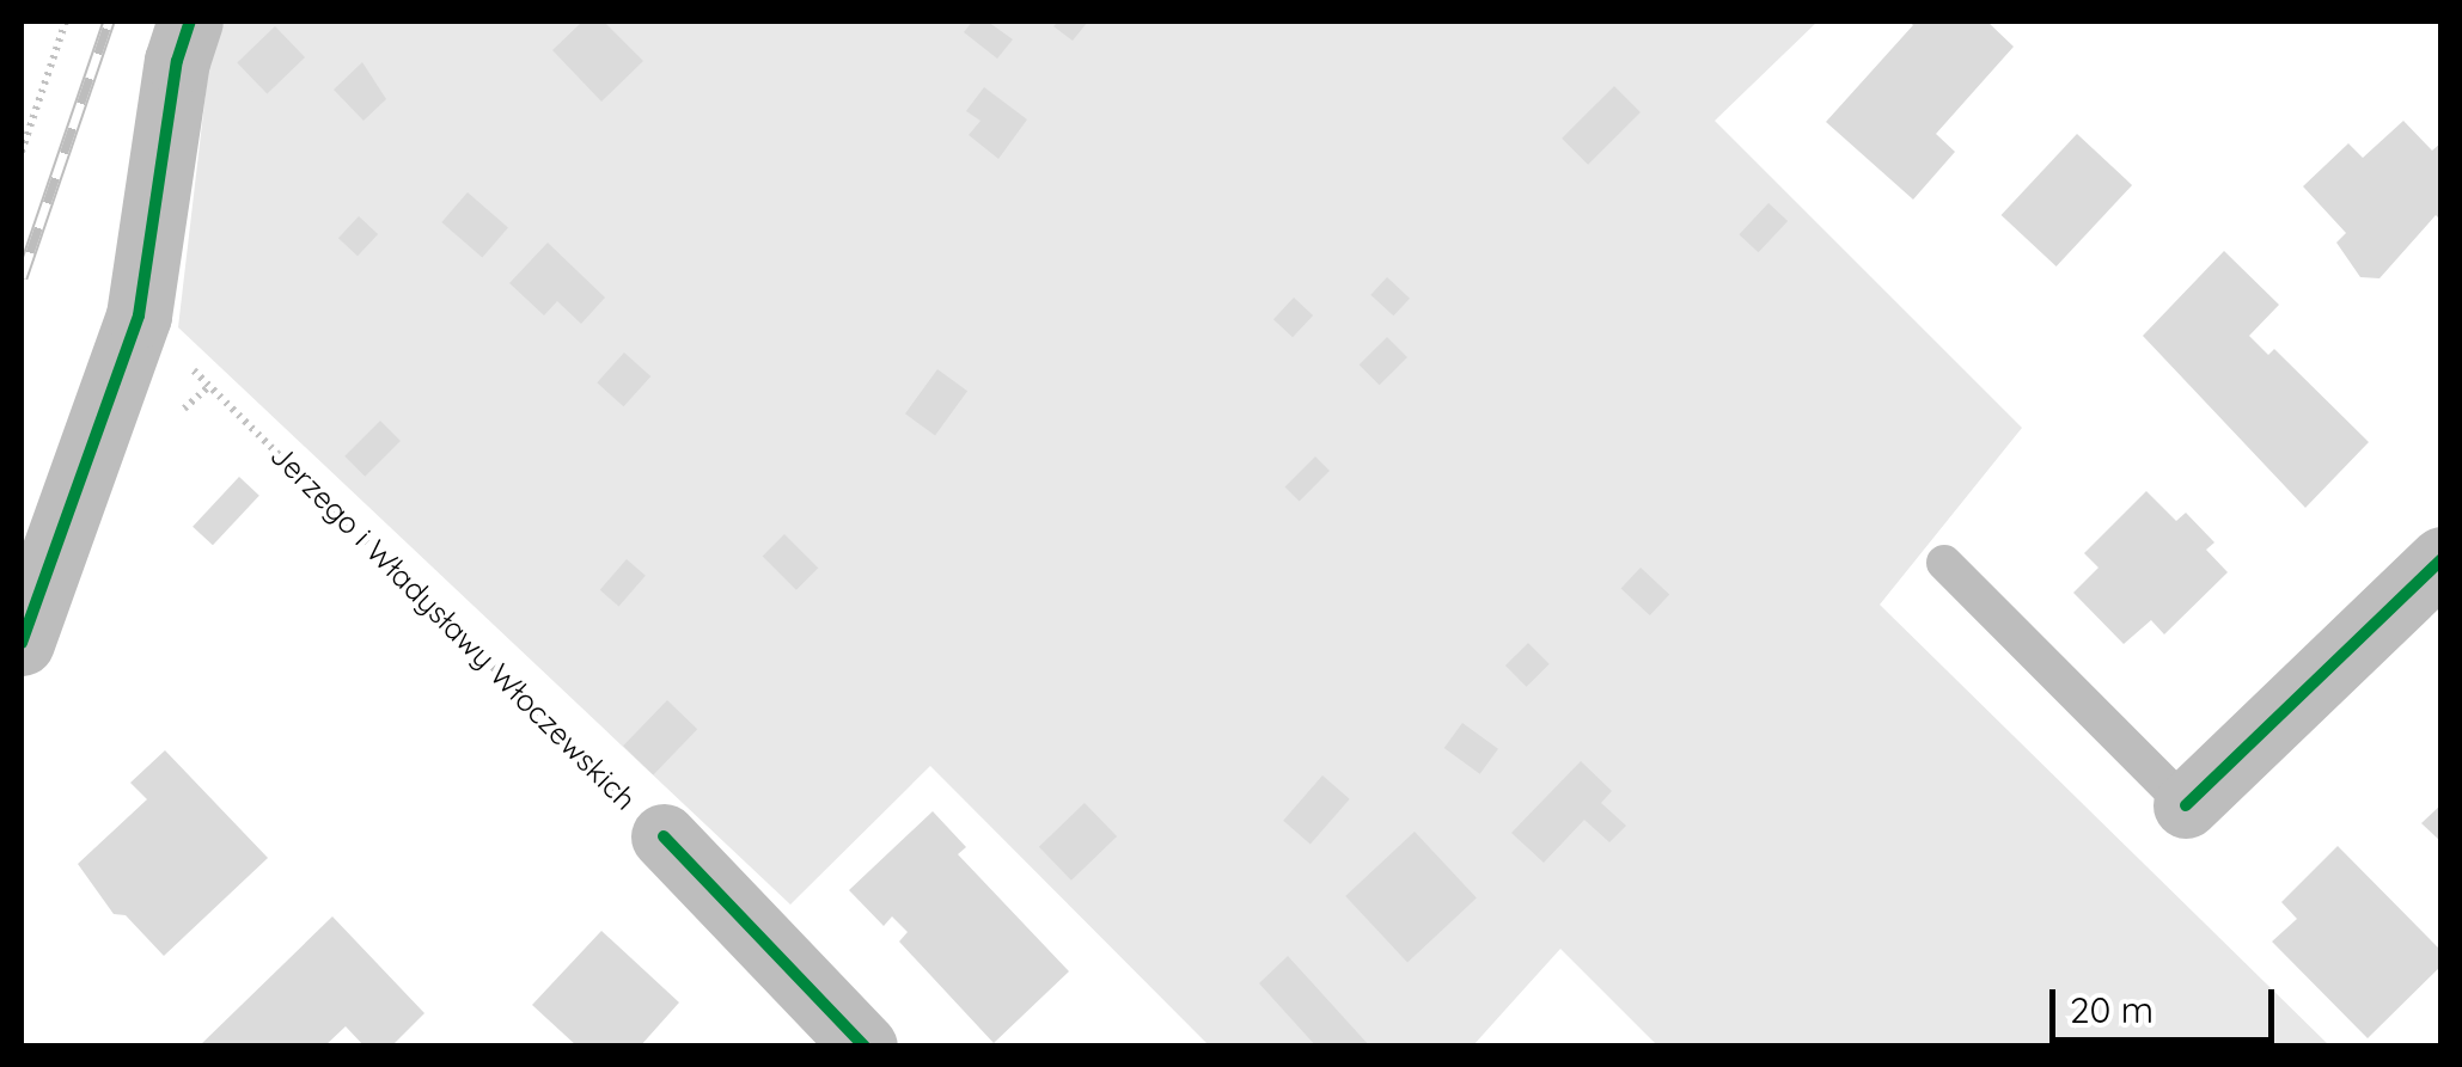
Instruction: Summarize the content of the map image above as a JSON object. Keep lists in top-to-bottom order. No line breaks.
{"streets":{"path":["Jerzego i Władysławy Włoczewskich"]},"scale_bar":"20 m"}
